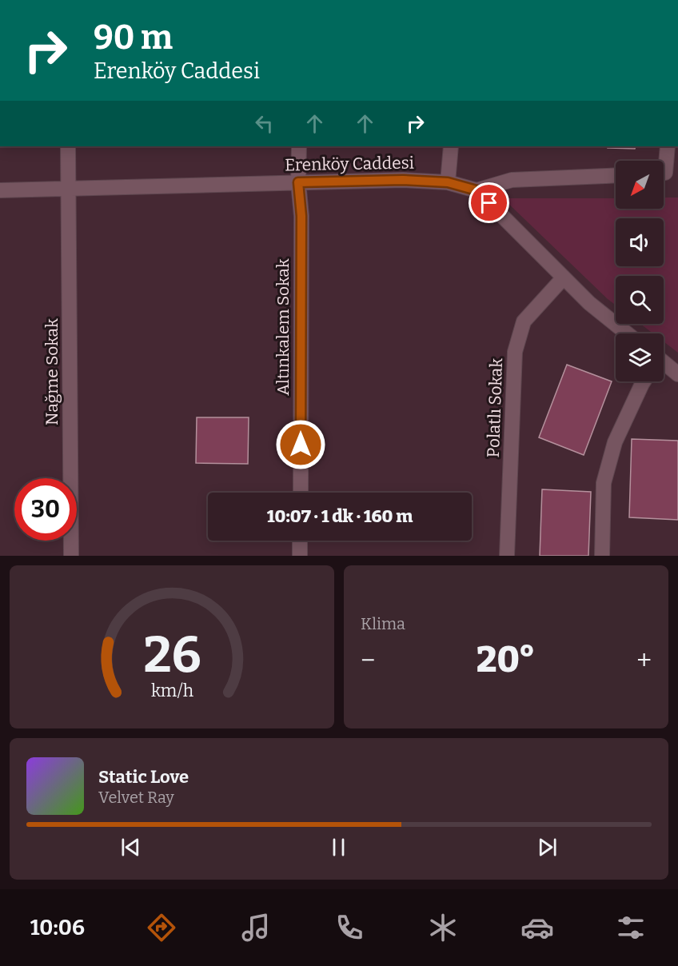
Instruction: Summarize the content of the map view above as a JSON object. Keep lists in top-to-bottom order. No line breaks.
{"streets":{"street":["Erenköy Caddesi","Altınkalem Sokak","Nağme Sokak","Polatlı Sokak"]},"crossings":[["Erenköy Caddesi","Altınkalem Sokak"],["Erenköy Caddesi","Nağme Sokak"],["Erenköy Caddesi","Polatlı Sokak"]],"north":"bottom left","page":{"turn":["90 m","Erenköy Caddesi"],"limit":"30","trip":"10:07 · 1 dk · 160 m","tile":"Klima","heat":["−","20°","+"],"song":["Static Love","Velvet Ray"],"tabs":"10:06","gauge":["26","km/h"]}}
